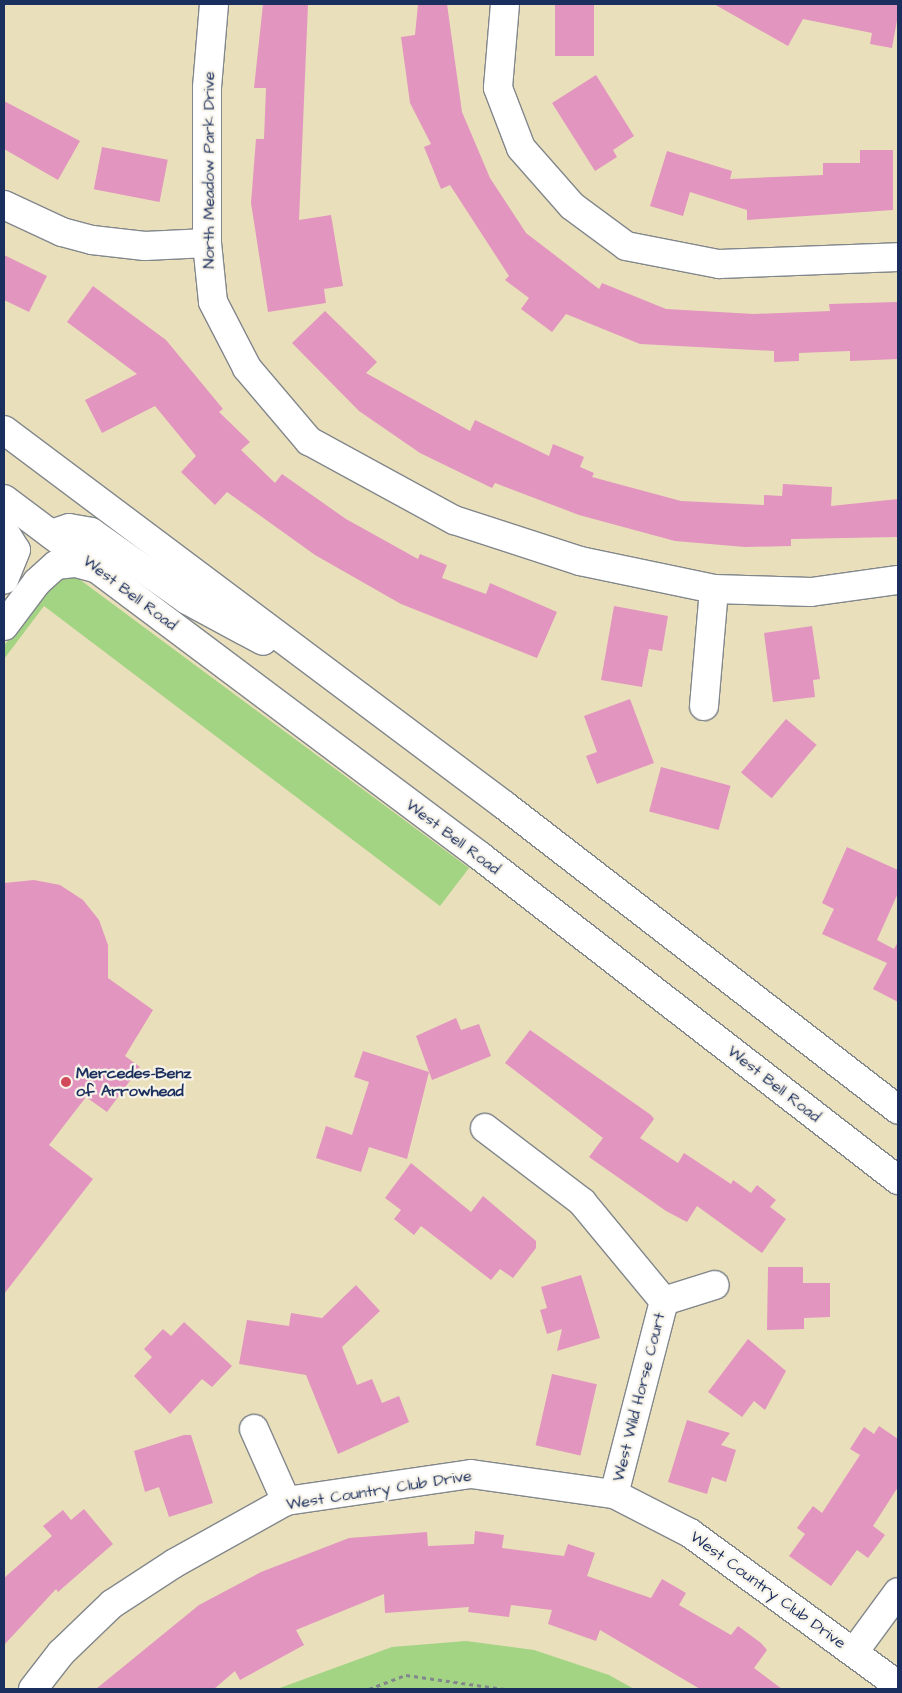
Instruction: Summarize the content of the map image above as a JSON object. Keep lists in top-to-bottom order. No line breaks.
{"streets":{"street":["North Meadow Park Drive","West Bell Road","West Wild Horse Court","West Country Club Drive"]},"crossings":[["West Wild Horse Court","West Country Club Drive"]],"places":["Mercedes-Benz of Arrowhead"]}
